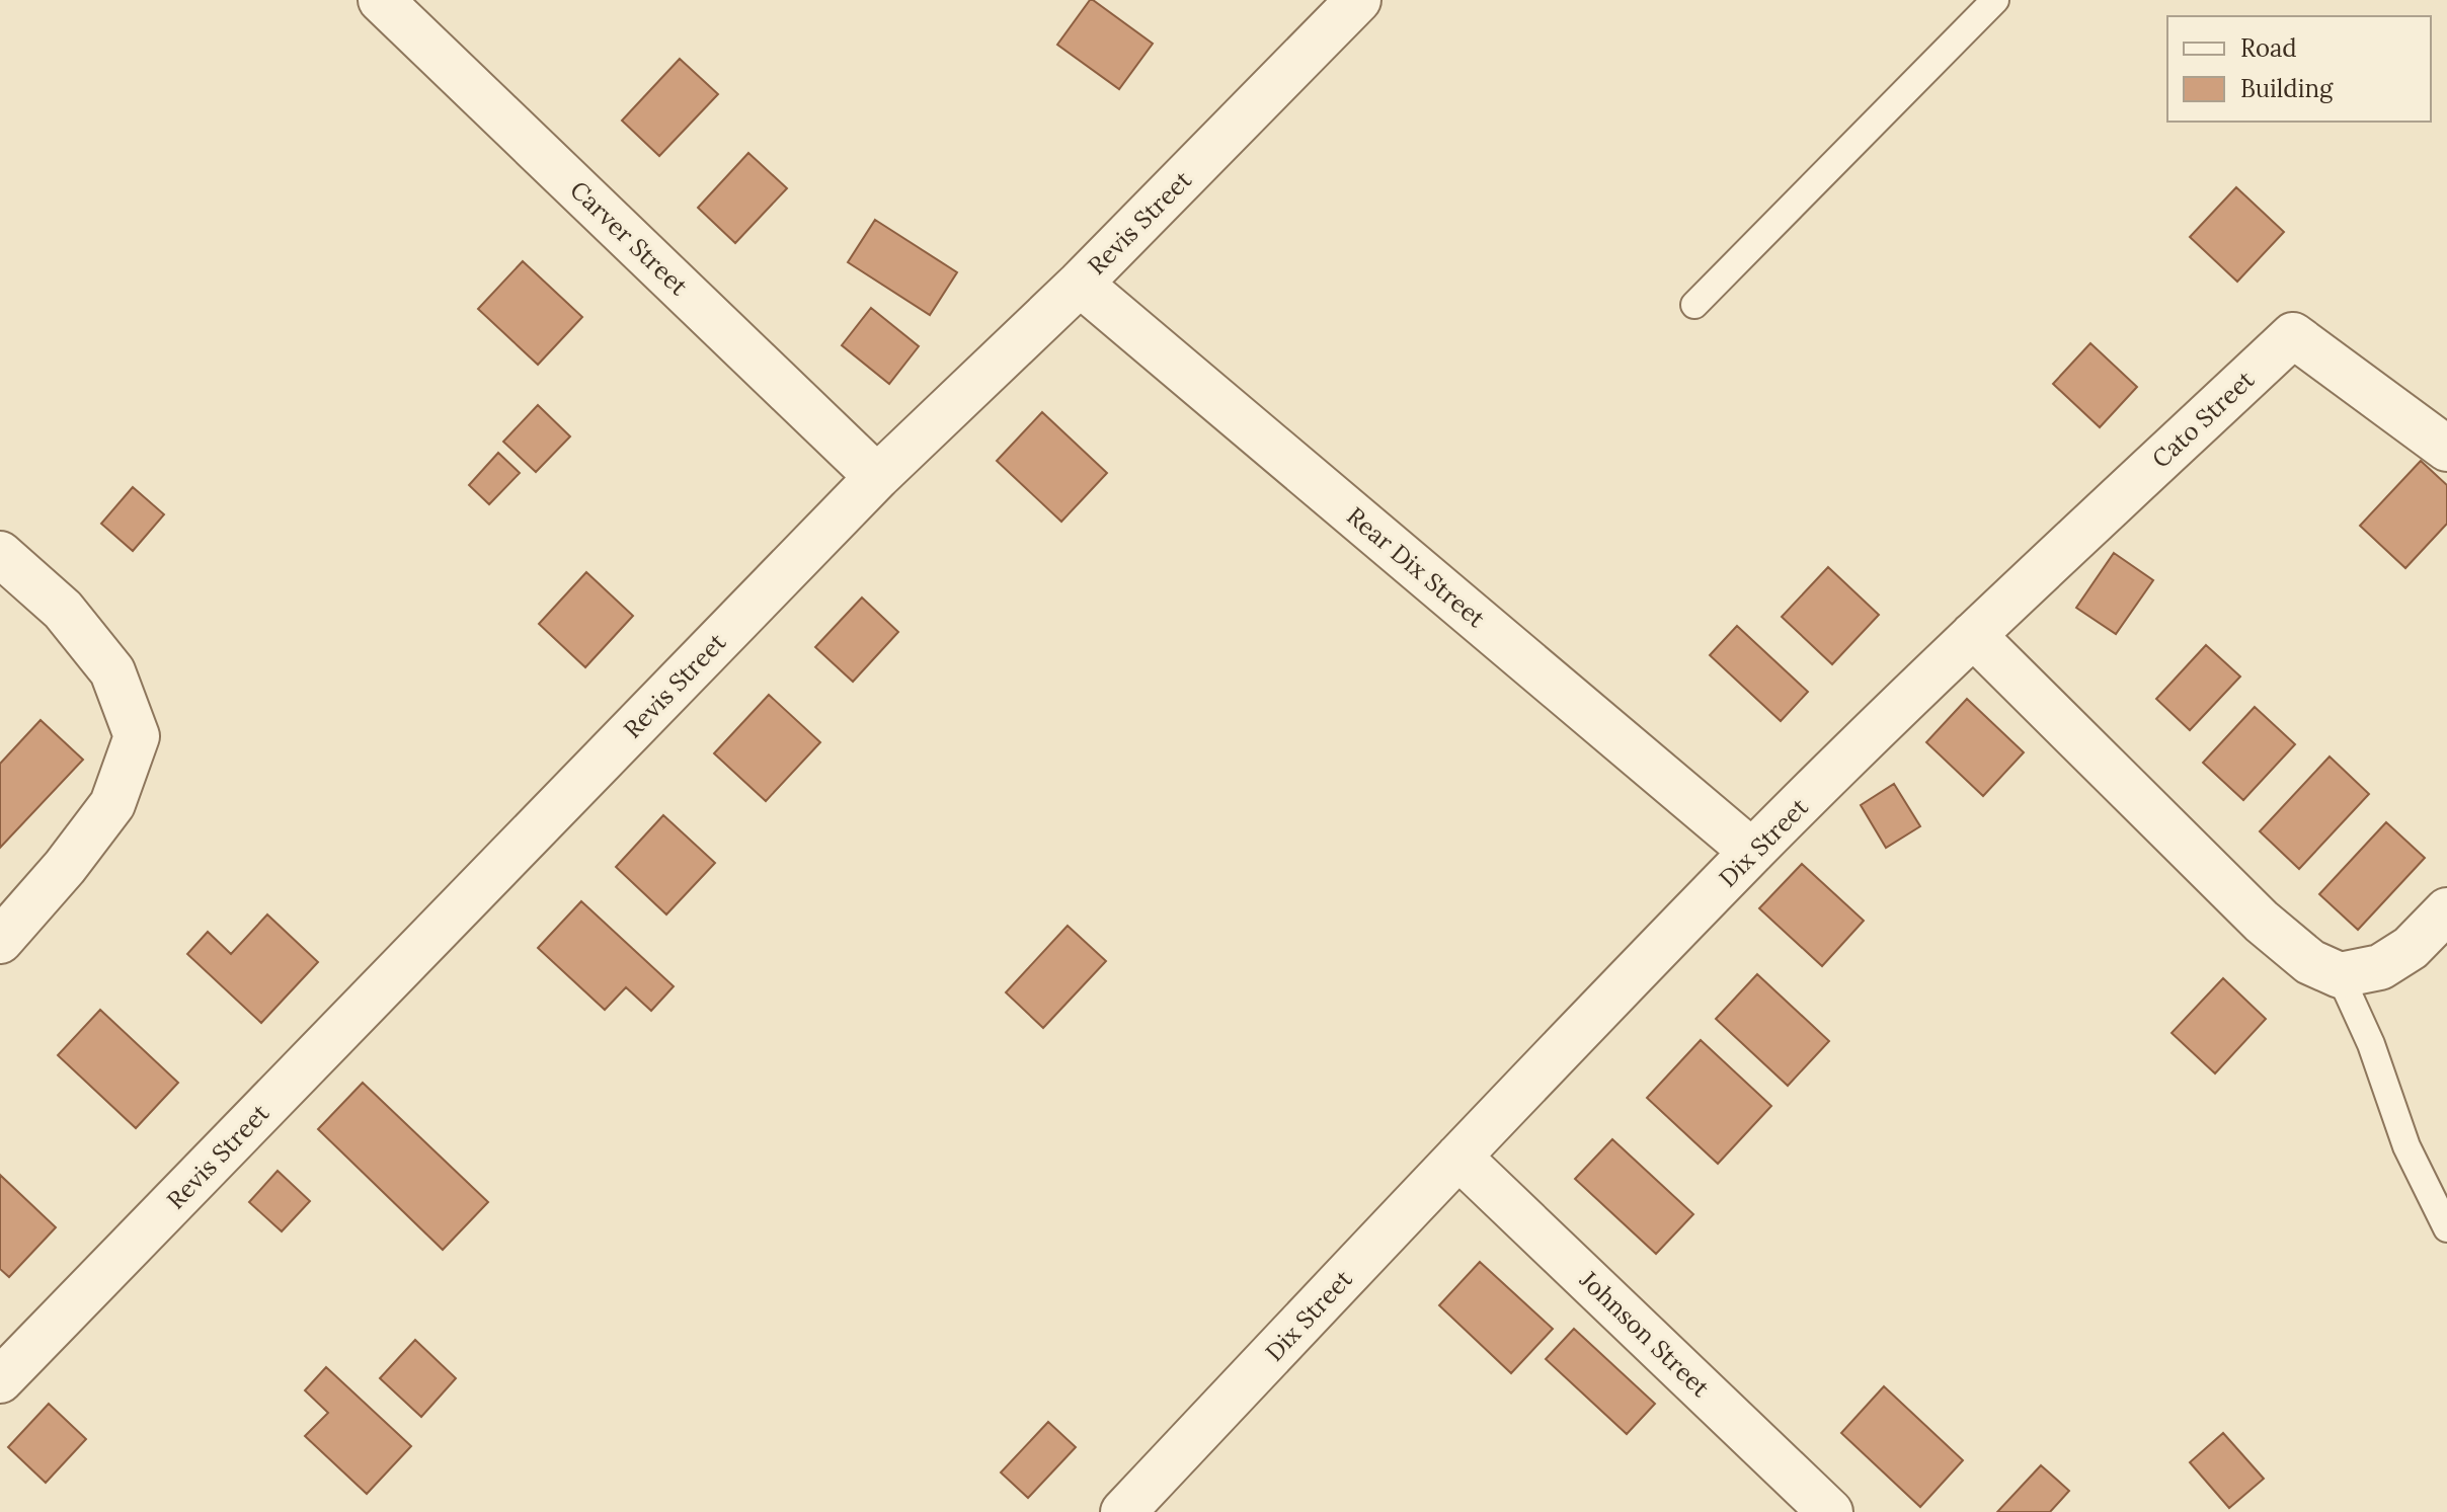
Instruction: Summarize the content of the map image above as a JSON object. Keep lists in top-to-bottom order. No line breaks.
{"streets":{"street":["Revis Street","Carver Street","Cato Street","Rear Dix Street","Dix Street","Johnson Street"]},"crossings":[["Revis Street","Carver Street"],["Revis Street","Rear Dix Street"],["Cato Street","Dix Street"],["Rear Dix Street","Dix Street"],["Dix Street","Johnson Street"]],"legend":["Road","Building"]}
